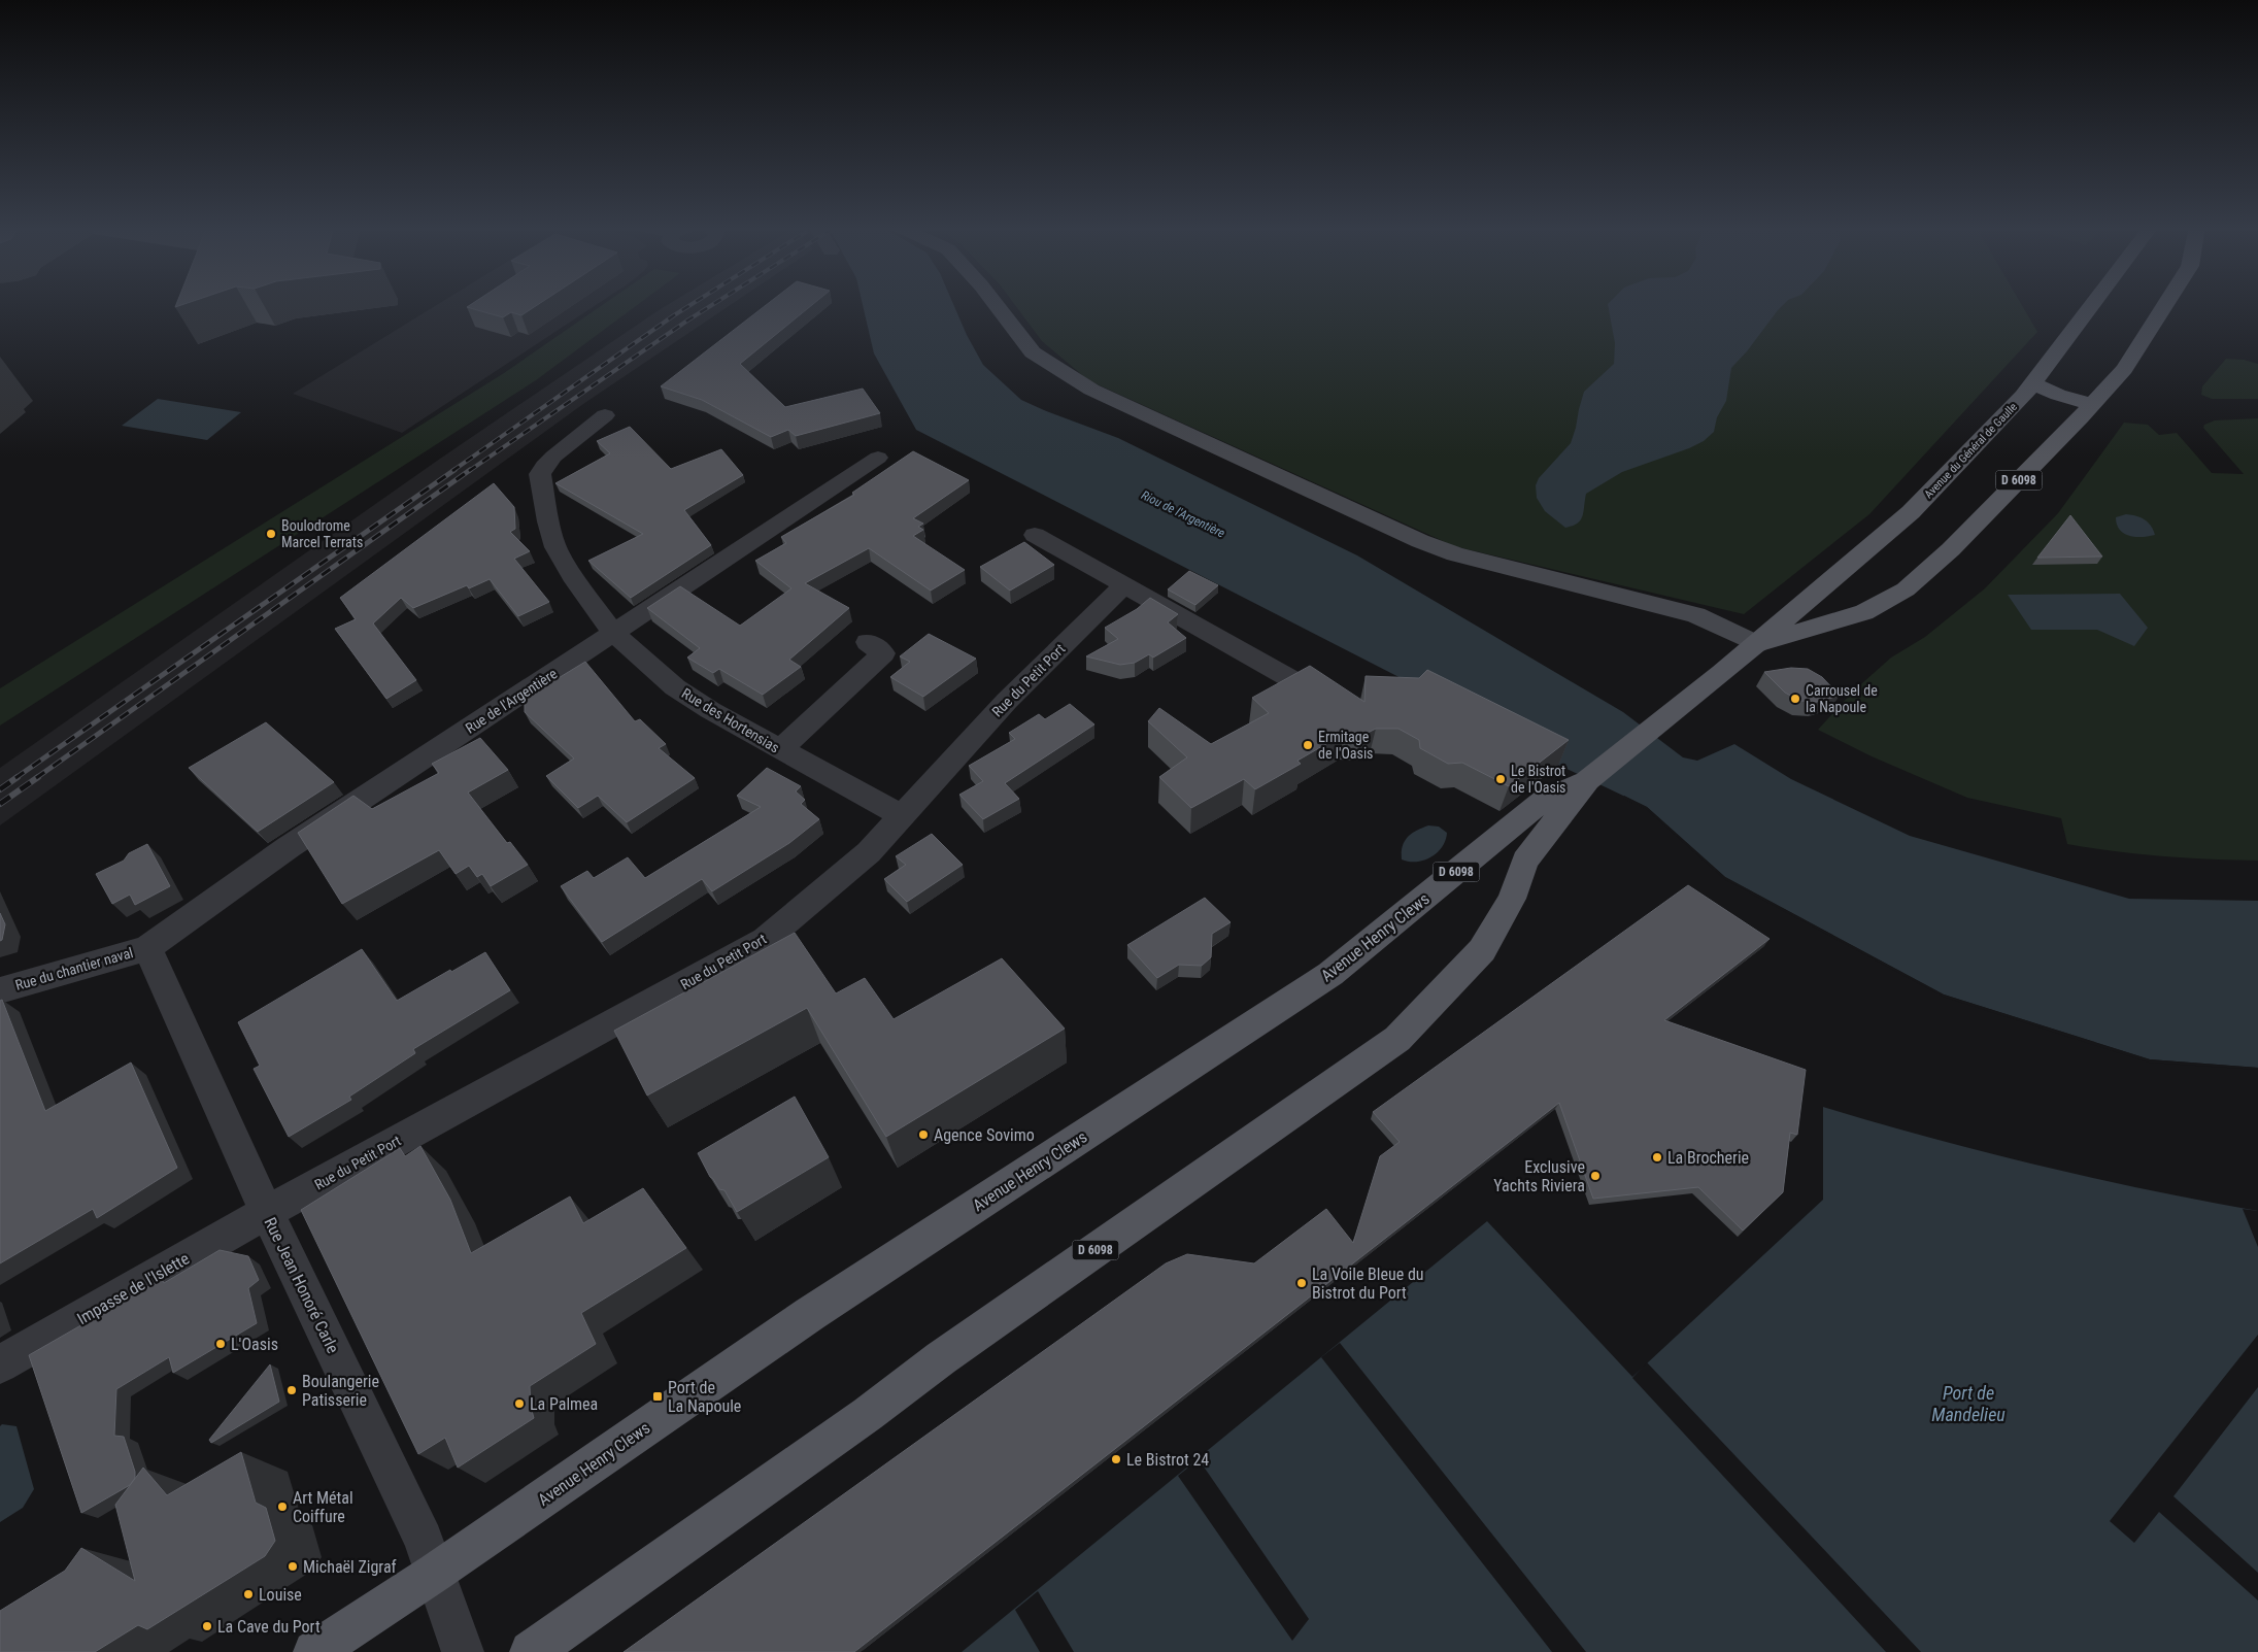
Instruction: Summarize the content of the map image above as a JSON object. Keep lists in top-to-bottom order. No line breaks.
{"streets":{"main road":["Avenue du Général de Gaulle","D 6098","Avenue Henry Clews"],"street":["Rue du Petit Port","Rue de l'Argentière","Rue des Hortensias","Rue du chantier naval","Rue Jean Honoré Carle","Impasse de l'Islette"]},"crossings":[["Avenue du Général de Gaulle","D 6098"],["Avenue du Général de Gaulle","Avenue Henry Clews"],["D 6098","Avenue Henry Clews"],["Rue du Petit Port","Rue des Hortensias"],["Rue du Petit Port","Rue Jean Honoré Carle"],["Rue du Petit Port","Impasse de l'Islette"],["Rue de l'Argentière","Rue des Hortensias"],["Rue de l'Argentière","Rue du chantier naval"],["Rue de l'Argentière","Rue Jean Honoré Carle"],["Avenue Henry Clews","Rue Jean Honoré Carle"],["Rue du chantier naval","Rue Jean Honoré Carle"],["Rue Jean Honoré Carle","Impasse de l'Islette"]],"water":["Riou de l'Argentière","Port de Mandelieu"],"places":{"other":["Boulodrome Marcel Terrats","Carrousel de la Napoule","Ermitage de l'Oasis","Le Bistrot de l'Oasis","Agence Sovimo","La Brocherie","Exclusive Yachts Riviera","La Voile Bleue du Bistrot du Port","L'Oasis","Boulangerie Patisserie","La Palmea","Le Bistrot 24","Art Métal Coiffure","Michaël Zigraf","Louise","La Cave du Port"],"transit":["Port de La Napoule"]}}
